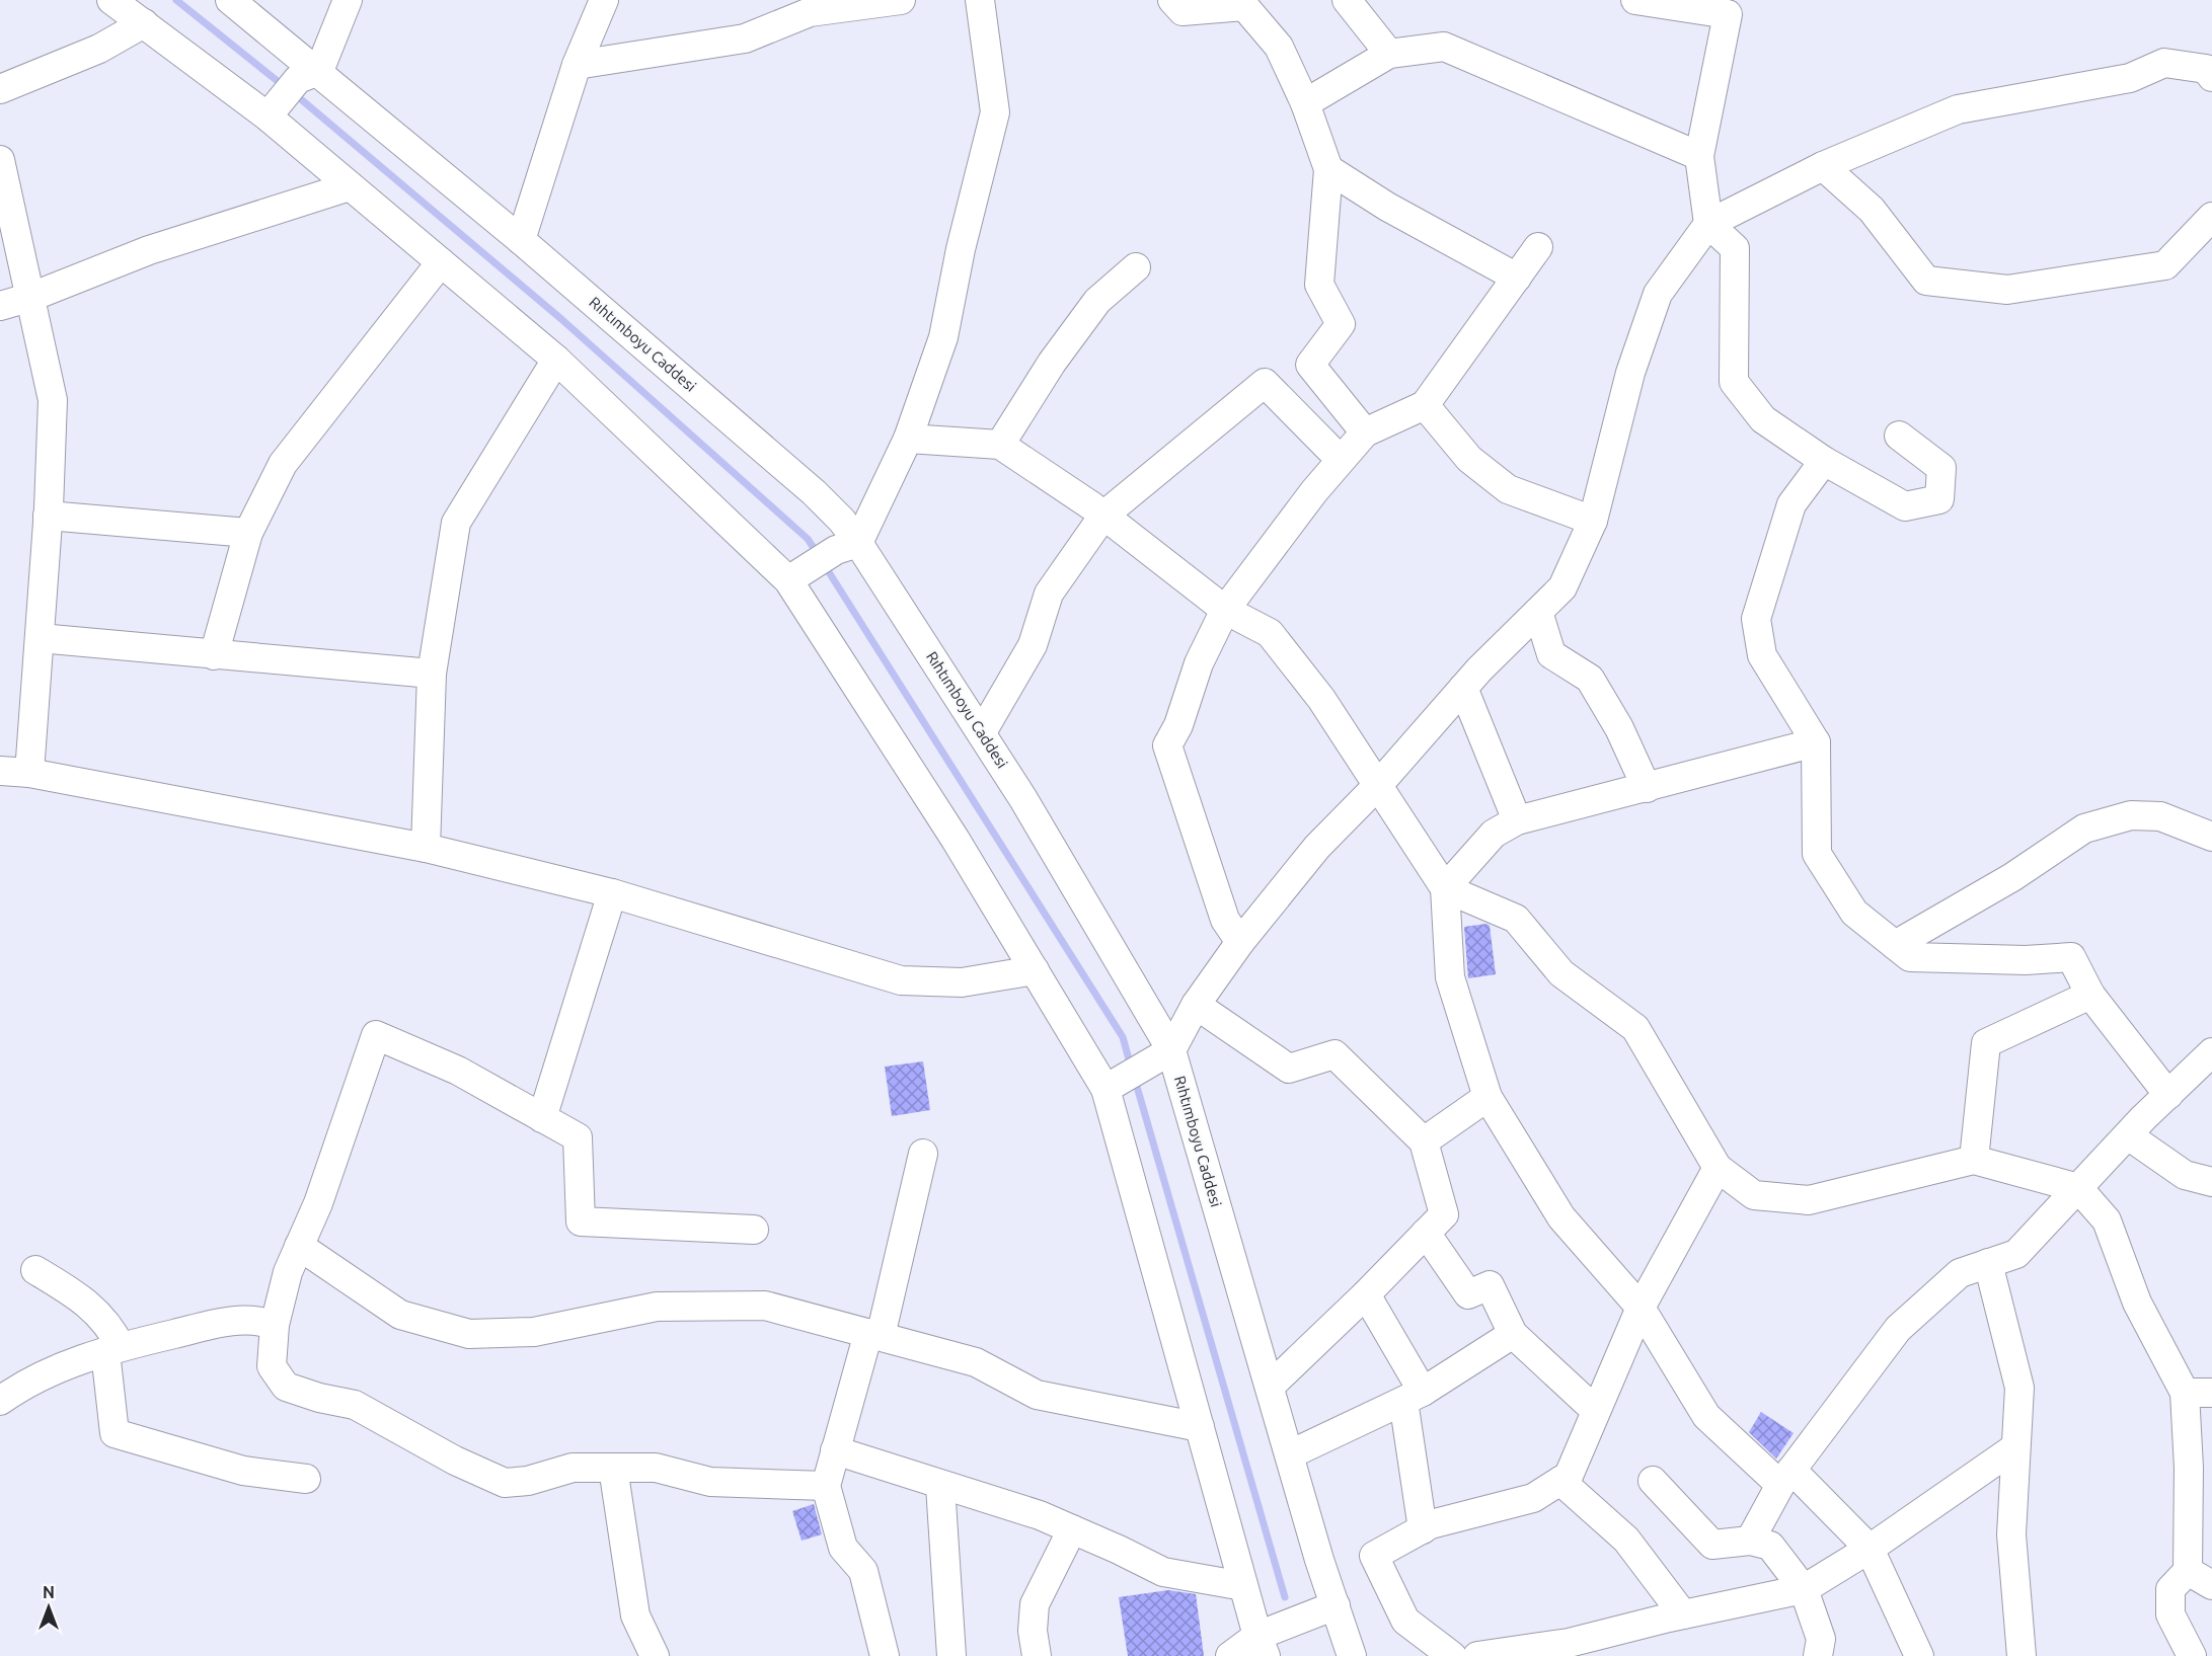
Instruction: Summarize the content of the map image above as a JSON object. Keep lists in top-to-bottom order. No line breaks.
{"streets":{"street":["Rıhtımboyu Caddesi"]},"north":"top"}
